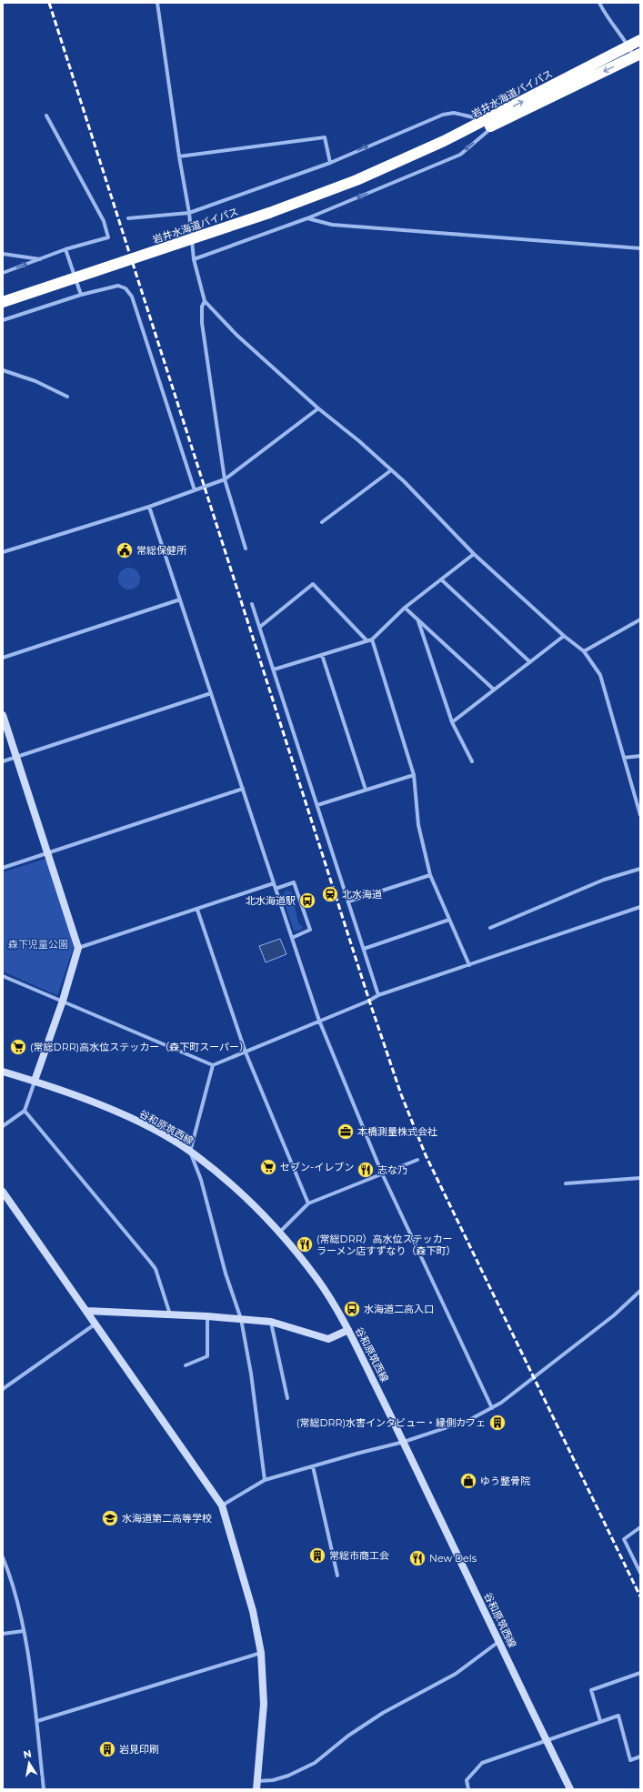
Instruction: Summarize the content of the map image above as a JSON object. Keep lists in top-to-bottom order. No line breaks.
{"streets":{"highway":["岩井水海道バイパス"],"street":["谷和原筑西線"]},"parks":["森下児童公園"],"places":{"public building":["常総保健所"],"station":["北水海道"],"bus stop":["北水海道駅","水海道二高入口"],"supermarket":["(常総DRR)高水位ステッカー（森下町スーパー）","セブン-イレブン"],"office":["本橋測量株式会社"],"restaurant":["志な乃","(常総DRR）高水位ステッカー ラーメン店すずなり（森下町）","New Dels"],"building":["(常総DRR)水害インタビュー・縁側カフェ","常総市商工会","岩見印刷"],"shop":["ゆう整骨院"],"school or university":["水海道第二高等学校"]},"north":"top"}
